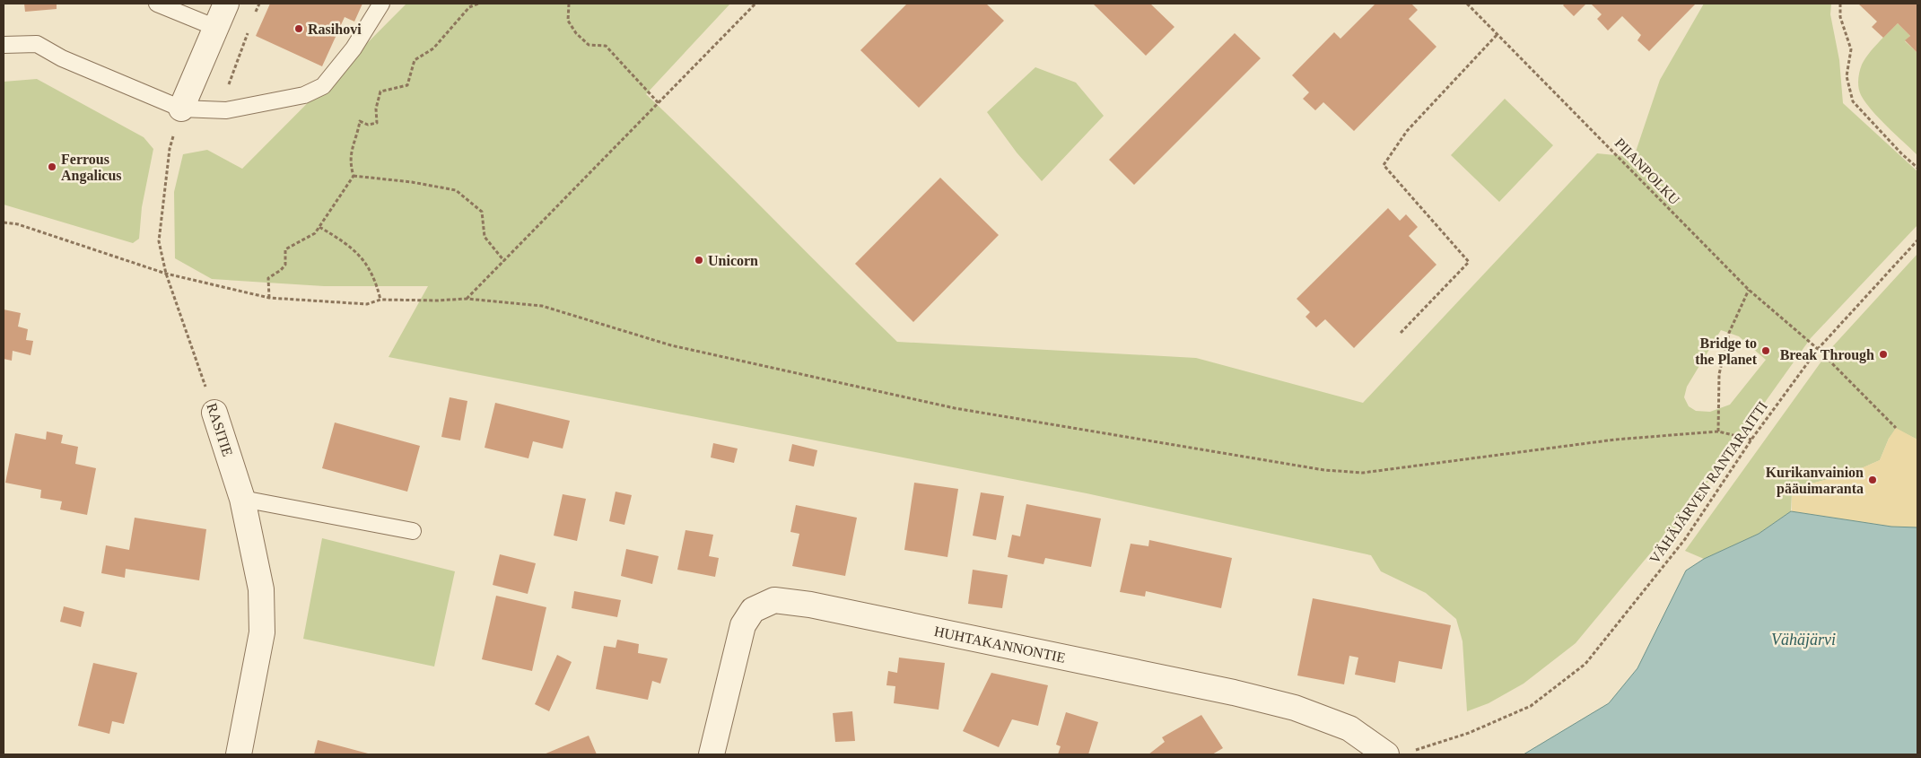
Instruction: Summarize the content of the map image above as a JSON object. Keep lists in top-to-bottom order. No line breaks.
{"streets":{"street":["RASITIE","HUHTAKANNONTIE"],"path":["PIIANPOLKU","VÄHÄJÄRVEN RANTARAITTI"]},"crossings":[["PIIANPOLKU","VÄHÄJÄRVEN RANTARAITTI"],["VÄHÄJÄRVEN RANTARAITTI","HUHTAKANNONTIE"]],"water":["Vähäjärvi"],"places":["Rasihovi","Ferrous Angalicus","Unicorn","Bridge to the Planet","Break Through","Kurikanvainion pääuimaranta"]}
